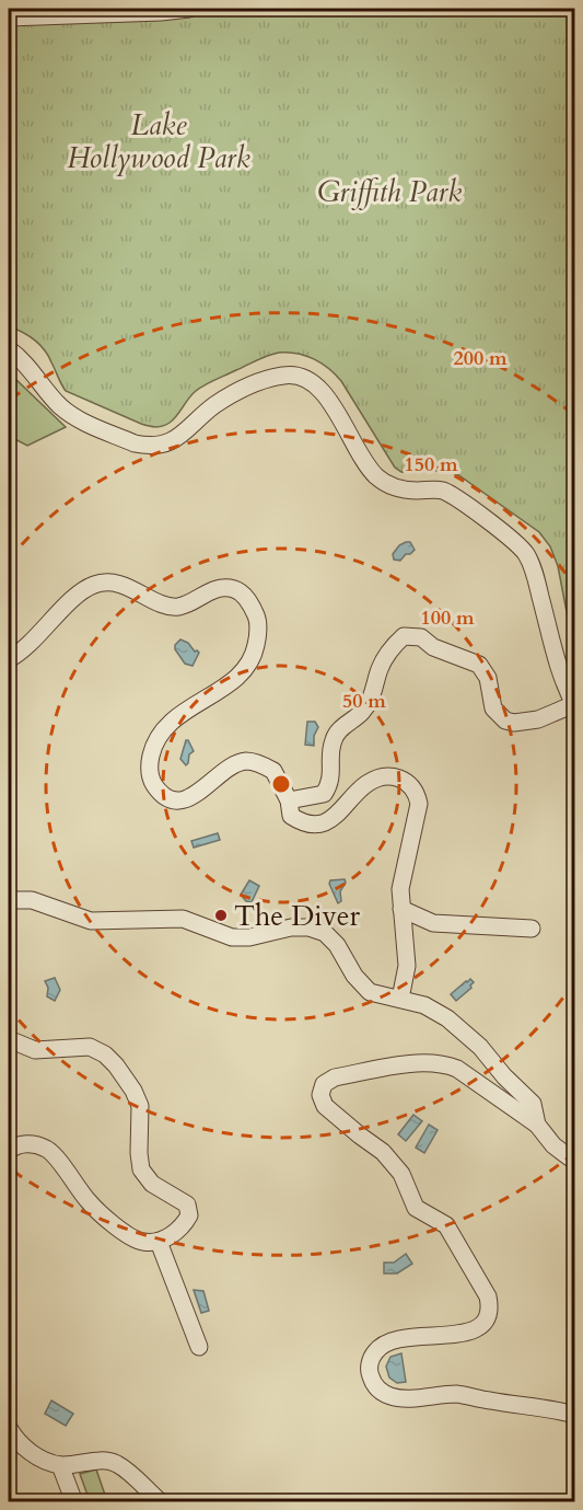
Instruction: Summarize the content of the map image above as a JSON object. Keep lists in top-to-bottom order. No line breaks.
{"parks":["Lake Hollywood Park","Griffith Park"],"places":["The Diver"],"rings":["200 m","150 m","100 m","50 m"]}
